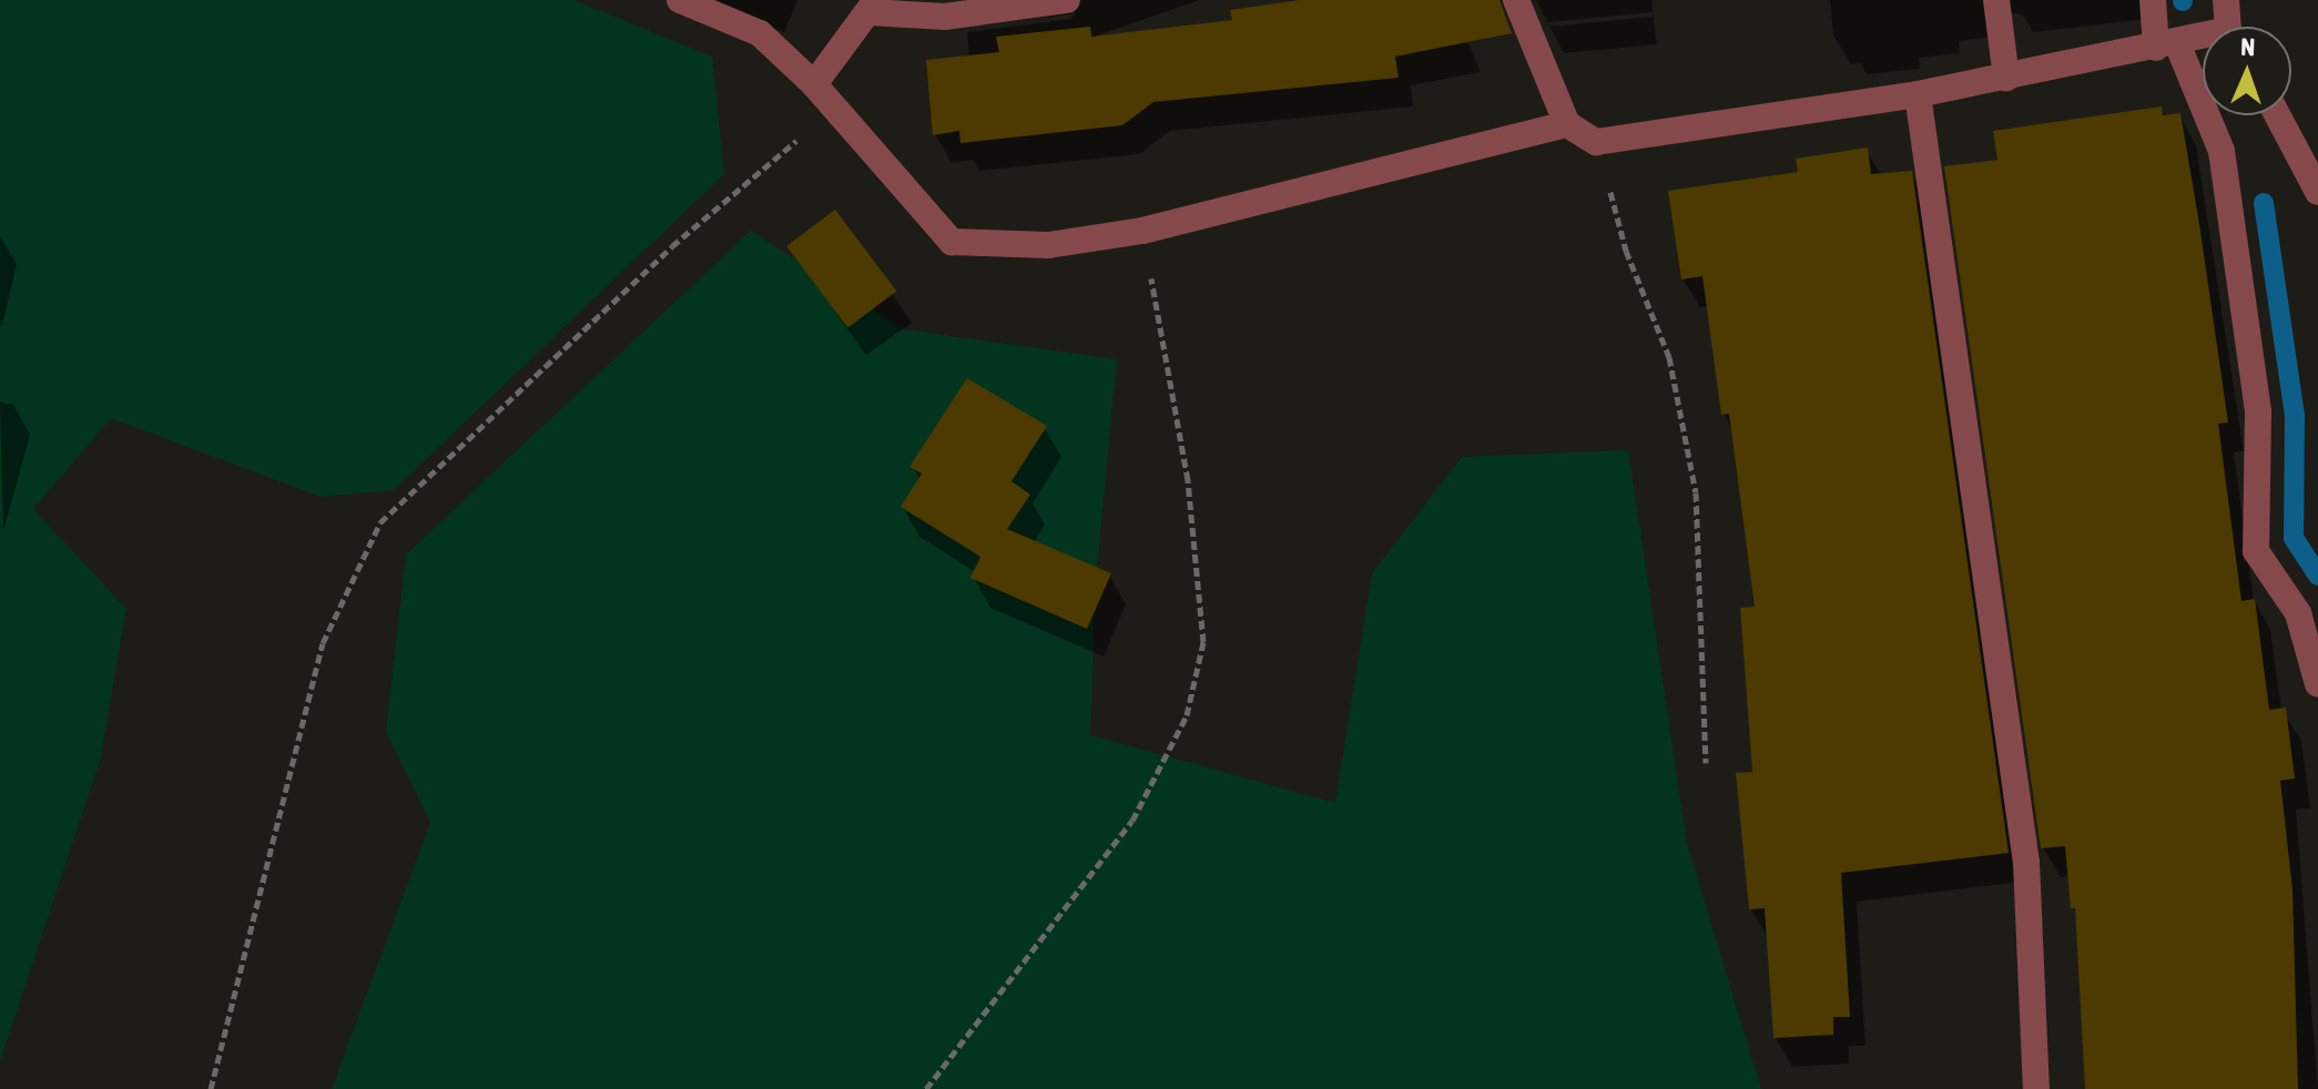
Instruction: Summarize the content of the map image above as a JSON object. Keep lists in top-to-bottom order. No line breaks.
{"north":"top"}
